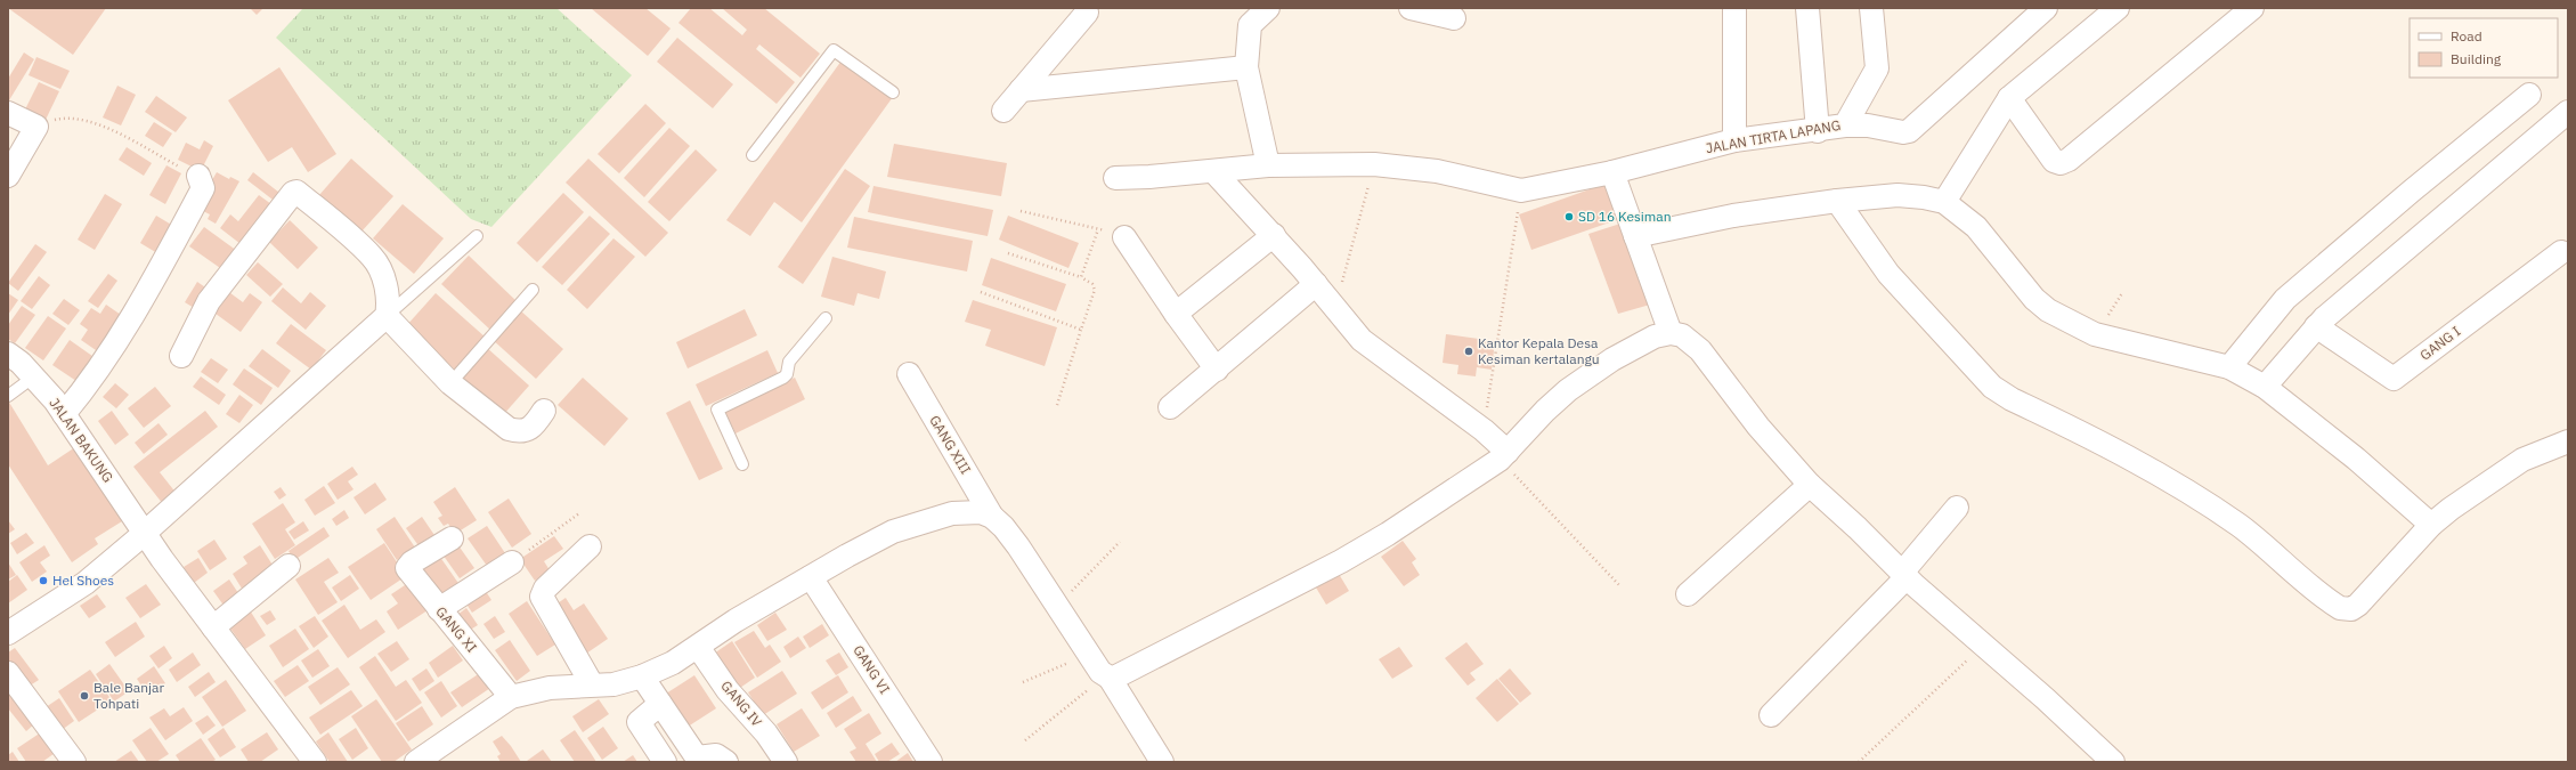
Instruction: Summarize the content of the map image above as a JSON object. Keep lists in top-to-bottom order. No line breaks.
{"streets":{"street":["JALAN TIRTA LAPANG","GANG I","JALAN BAKUNG","GANG XIII","GANG XI","GANG VI","GANG IV"]},"places":["SD 16 Kesiman","Kantor Kepala Desa Kesiman kertalangu","Hel Shoes","Bale Banjar Tohpati"],"legend":["Road","Building"]}
